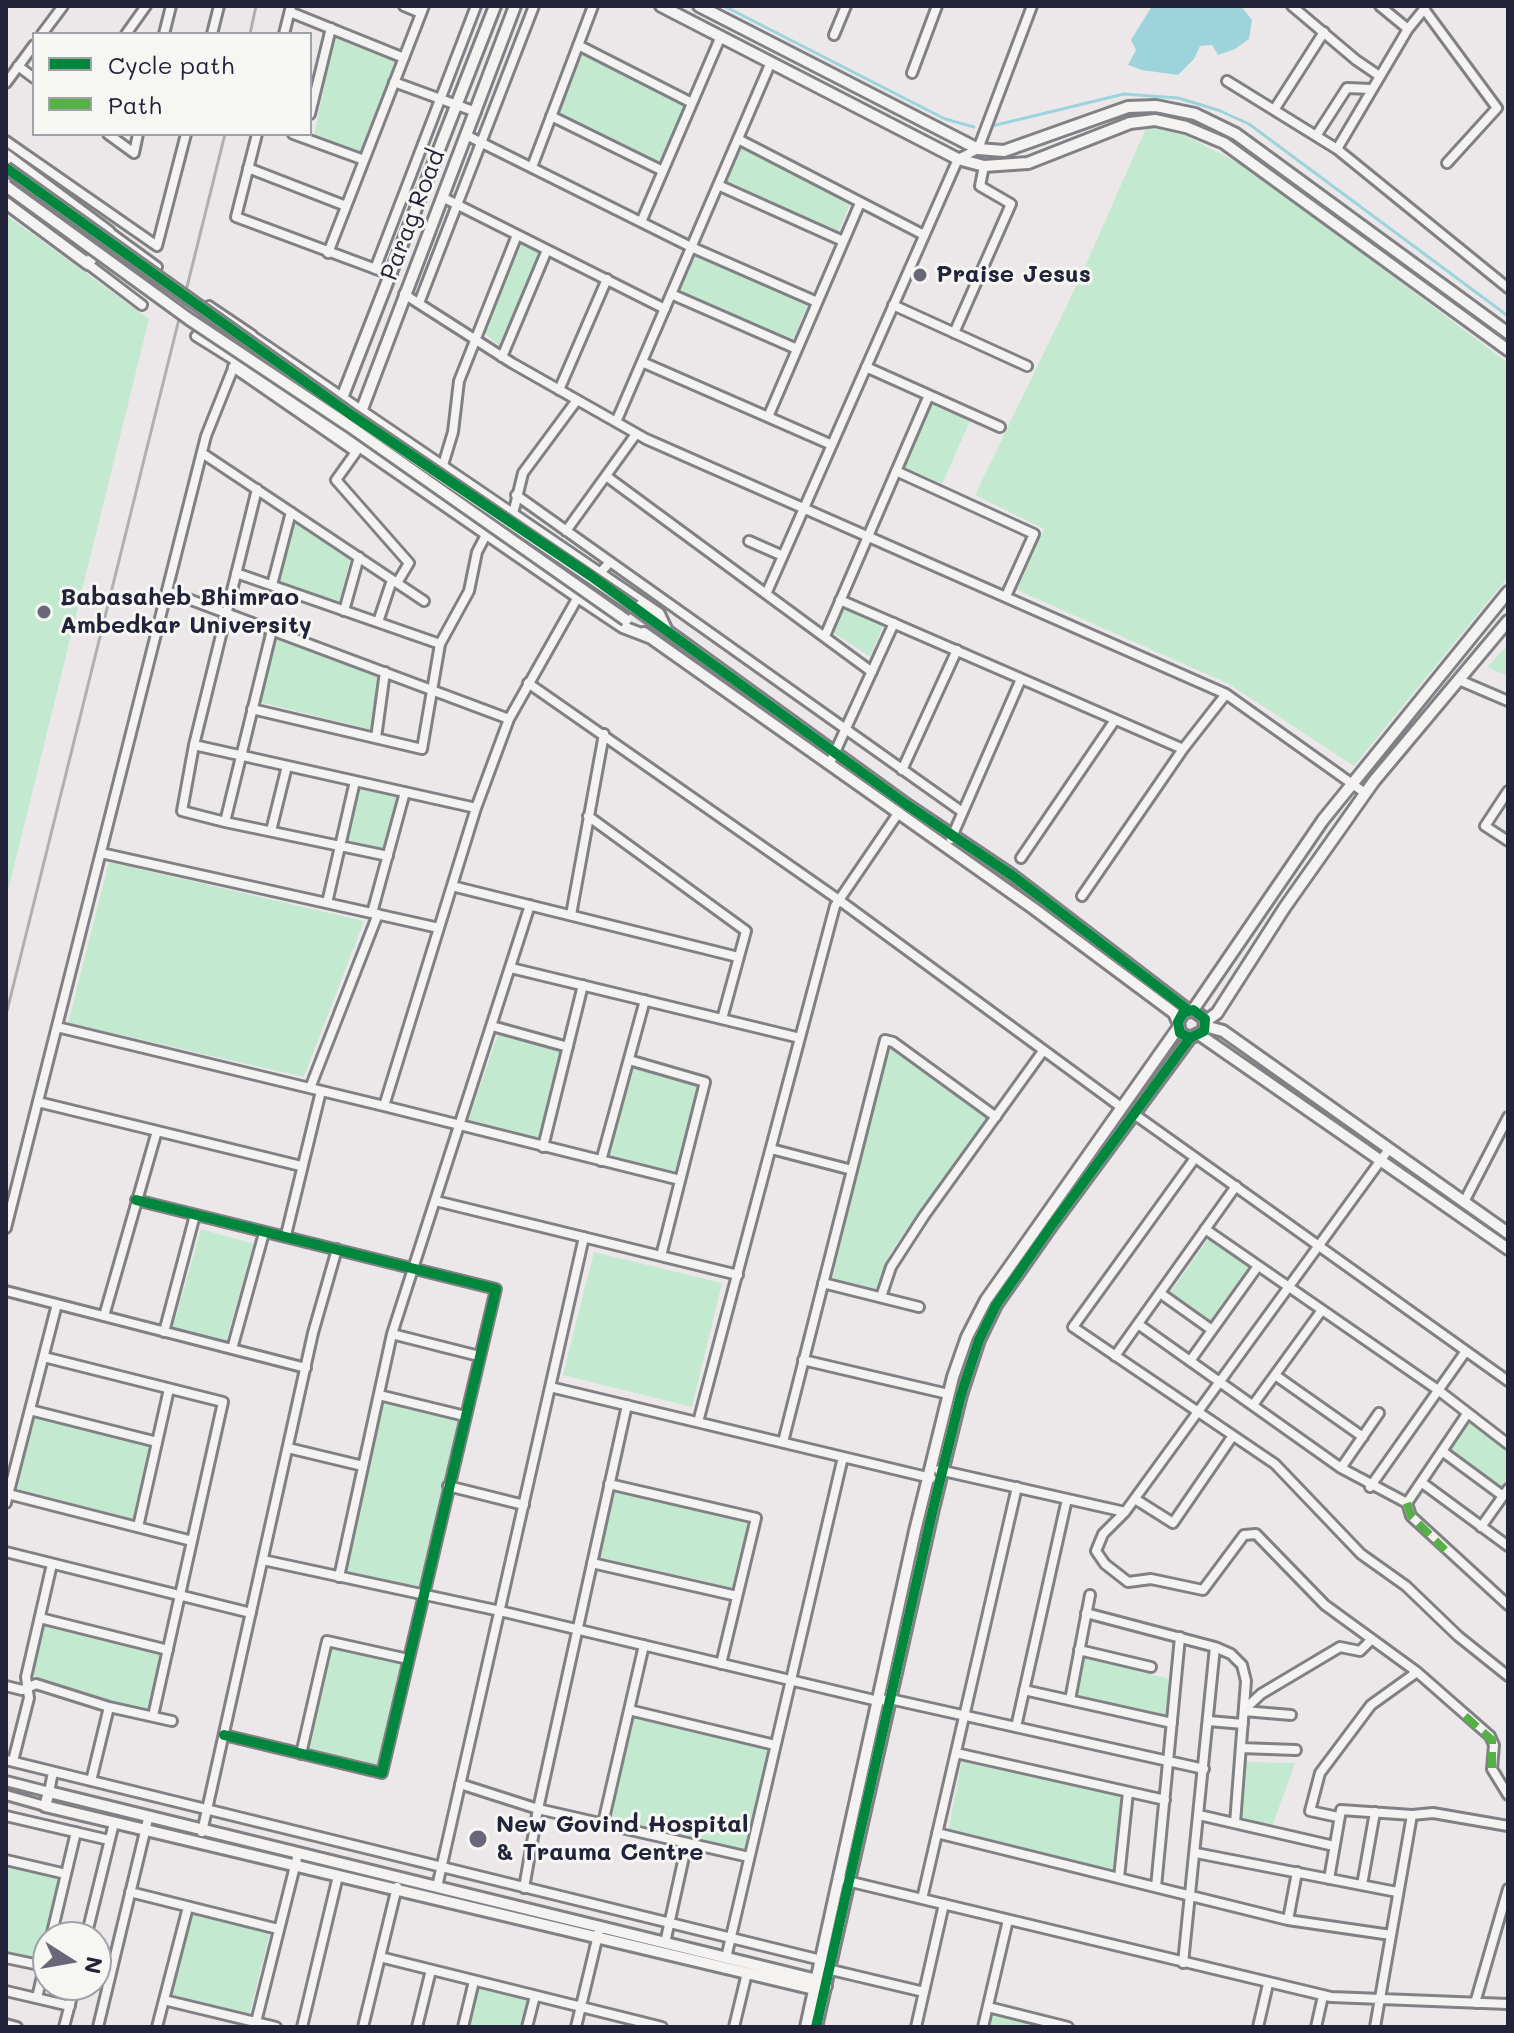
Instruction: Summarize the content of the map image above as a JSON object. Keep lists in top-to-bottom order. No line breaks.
{"streets":{"street":["Parag Road"]},"places":["Praise Jesus","Babasaheb Bhimrao Ambedkar University","New Govind Hospital & Trauma Centre"],"legend":["Cycle path","Path"],"north":"right"}
